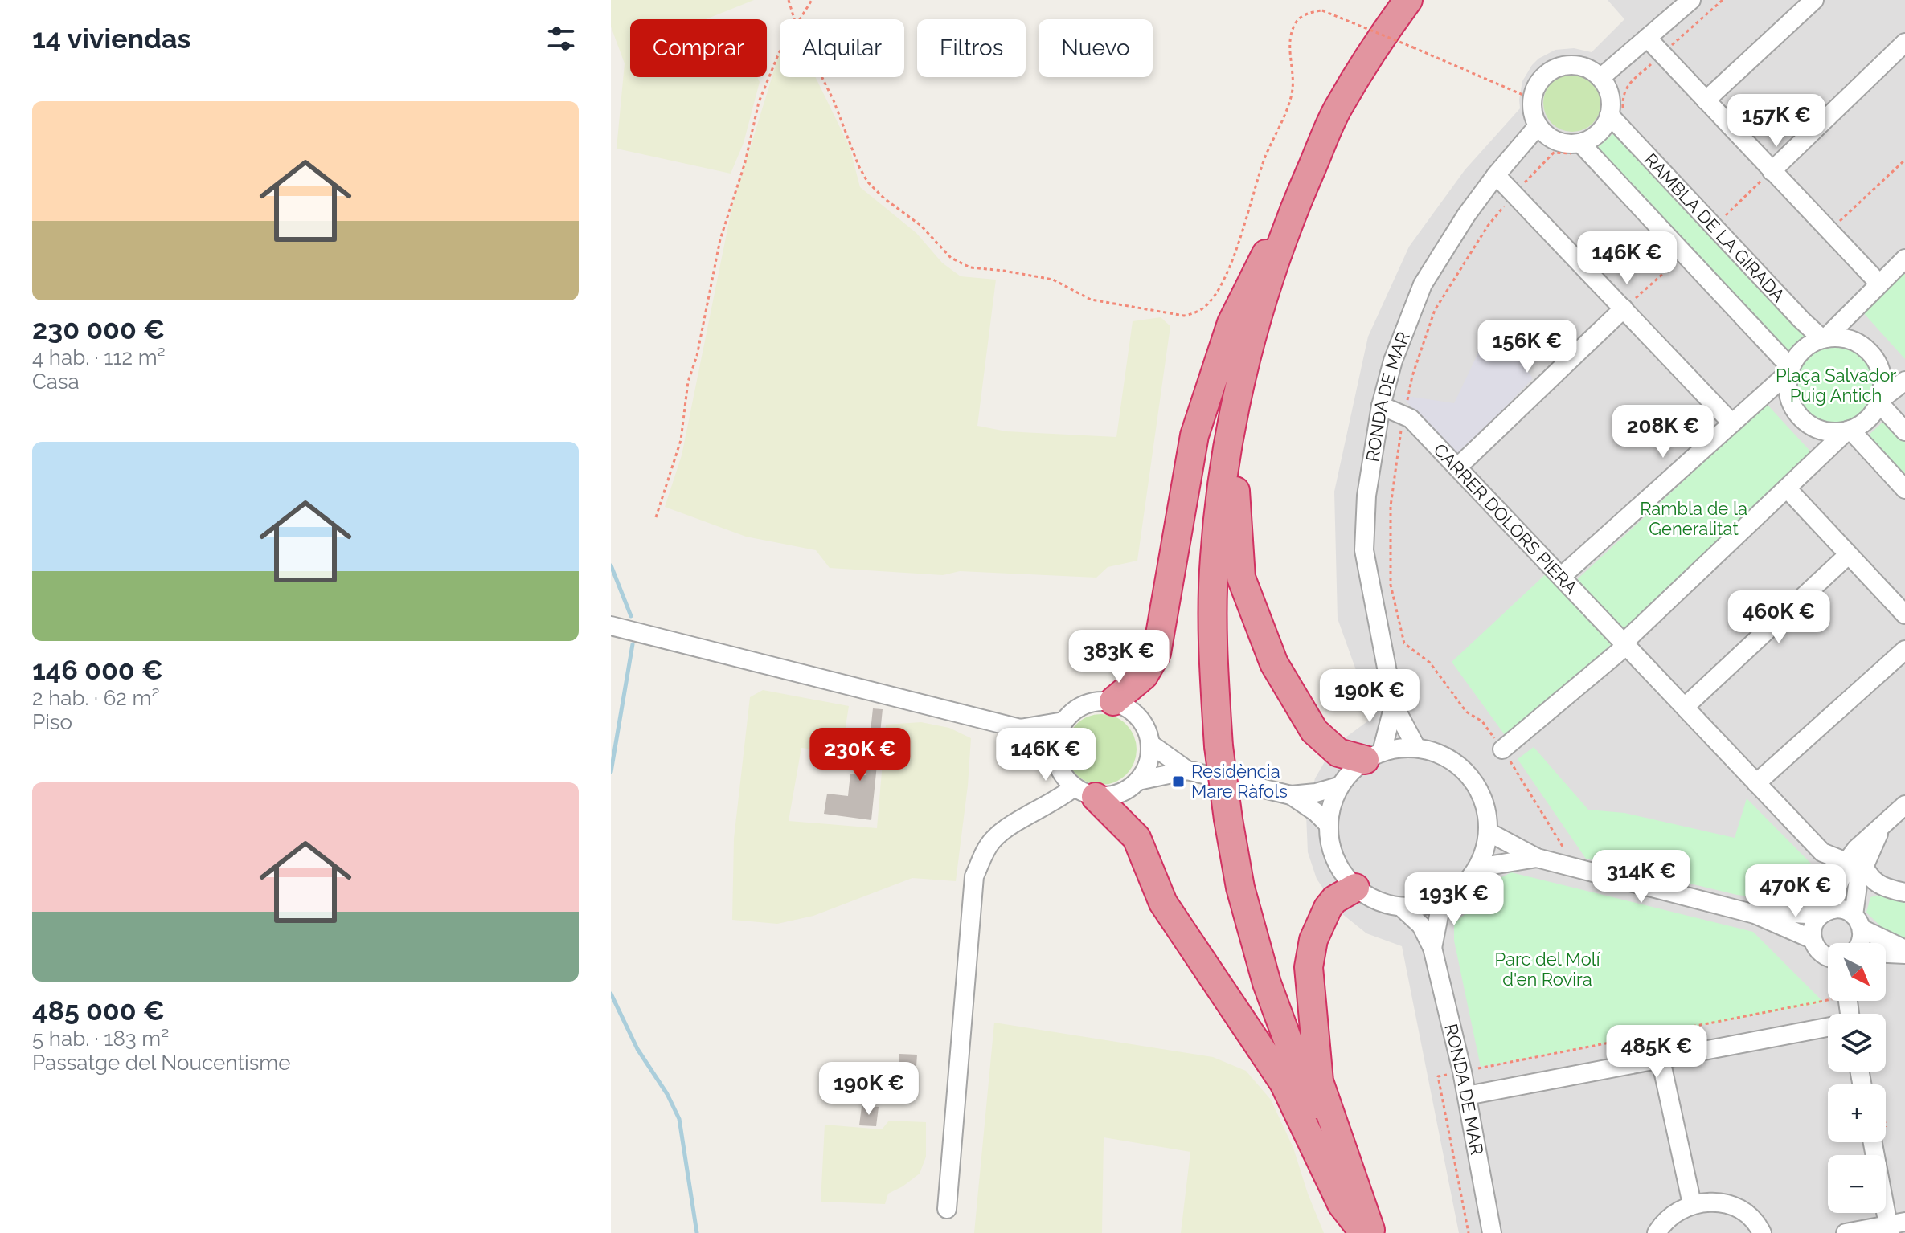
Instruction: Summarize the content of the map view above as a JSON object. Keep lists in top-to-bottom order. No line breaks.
{"streets":{"street":["RAMBLA DE LA GIRADA","RONDA DE MAR","CARRER DOLORS PIERA"]},"crossings":[["RAMBLA DE LA GIRADA","RONDA DE MAR"],["RONDA DE MAR","CARRER DOLORS PIERA"]],"parks":["Plaça Salvador Puig Antich","Rambla de la Generalitat","Parc del Molí d'en Rovira"],"places":{"transit":["Residència Mare Ràfols"]},"north":"bottom right","page":{"heading":"14 viviendas","chip":["Comprar","Alquilar","Filtros","Nuevo"],"list":[{"name":"230 000 €","note":"4 hab. · 112 m² · Casa"},{"name":"146 000 €","note":"2 hab. · 62 m² · Piso"},{"name":"485 000 €","note":"5 hab. · 183 m² · Passatge del Noucentisme"}],"price":["157K €","146K €","156K €","208K €","460K €","383K €","190K €","230K €","146K €","314K €","470K €","193K €","485K €","190K €"],"map_buttons":["+","−"]}}
